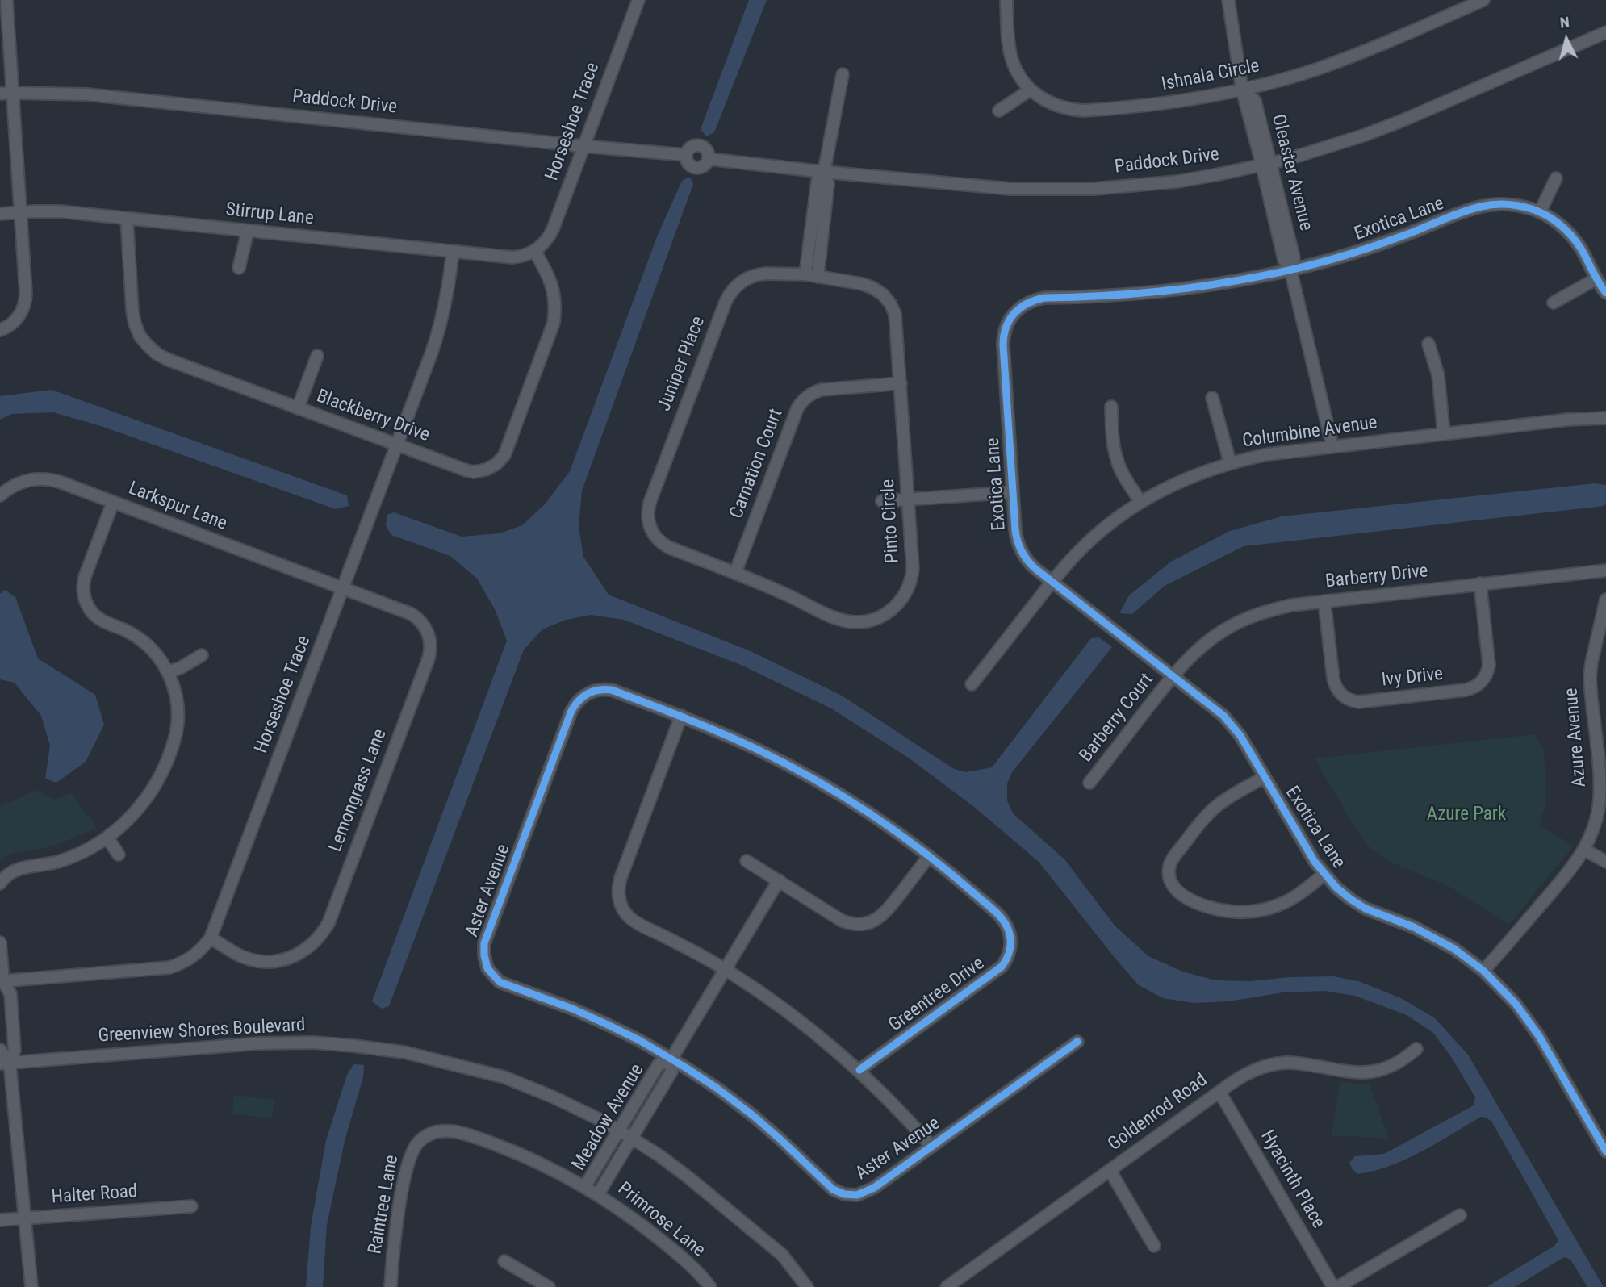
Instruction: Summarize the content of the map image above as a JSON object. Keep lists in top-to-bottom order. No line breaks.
{"streets":{"street":["Ishnala Circle","Paddock Drive","Horseshoe Trace","Oleaster Avenue","Stirrup Lane","Exotica Lane","Juniper Place","Blackberry Drive","Columbine Avenue","Carnation Court","Larkspur Lane","Pinto Circle","Barberry Drive","Ivy Drive","Barberry Court","Azure Avenue","Lemongrass Lane","Aster Avenue","Greentree Drive","Greenview Shores Boulevard","Goldenrod Road","Meadow Avenue","Hyacinth Place","Halter Road","Raintree Lane","Primrose Lane"]},"crossings":[["Ishnala Circle","Oleaster Avenue"],["Paddock Drive","Horseshoe Trace"],["Paddock Drive","Oleaster Avenue"],["Horseshoe Trace","Stirrup Lane"],["Horseshoe Trace","Blackberry Drive"],["Horseshoe Trace","Larkspur Lane"],["Horseshoe Trace","Lemongrass Lane"],["Oleaster Avenue","Exotica Lane"],["Oleaster Avenue","Columbine Avenue"],["Stirrup Lane","Blackberry Drive"],["Exotica Lane","Columbine Avenue"],["Exotica Lane","Barberry Drive"],["Exotica Lane","Barberry Court"],["Exotica Lane","Azure Avenue"],["Juniper Place","Pinto Circle"],["Carnation Court","Pinto Circle"],["Larkspur Lane","Lemongrass Lane"],["Barberry Drive","Ivy Drive"],["Barberry Drive","Barberry Court"],["Aster Avenue","Greentree Drive"],["Aster Avenue","Meadow Avenue"],["Greenview Shores Boulevard","Meadow Avenue"],["Goldenrod Road","Hyacinth Place"],["Meadow Avenue","Raintree Lane"],["Meadow Avenue","Primrose Lane"],["Raintree Lane","Primrose Lane"]],"parks":["Azure Park"],"north":"top"}
